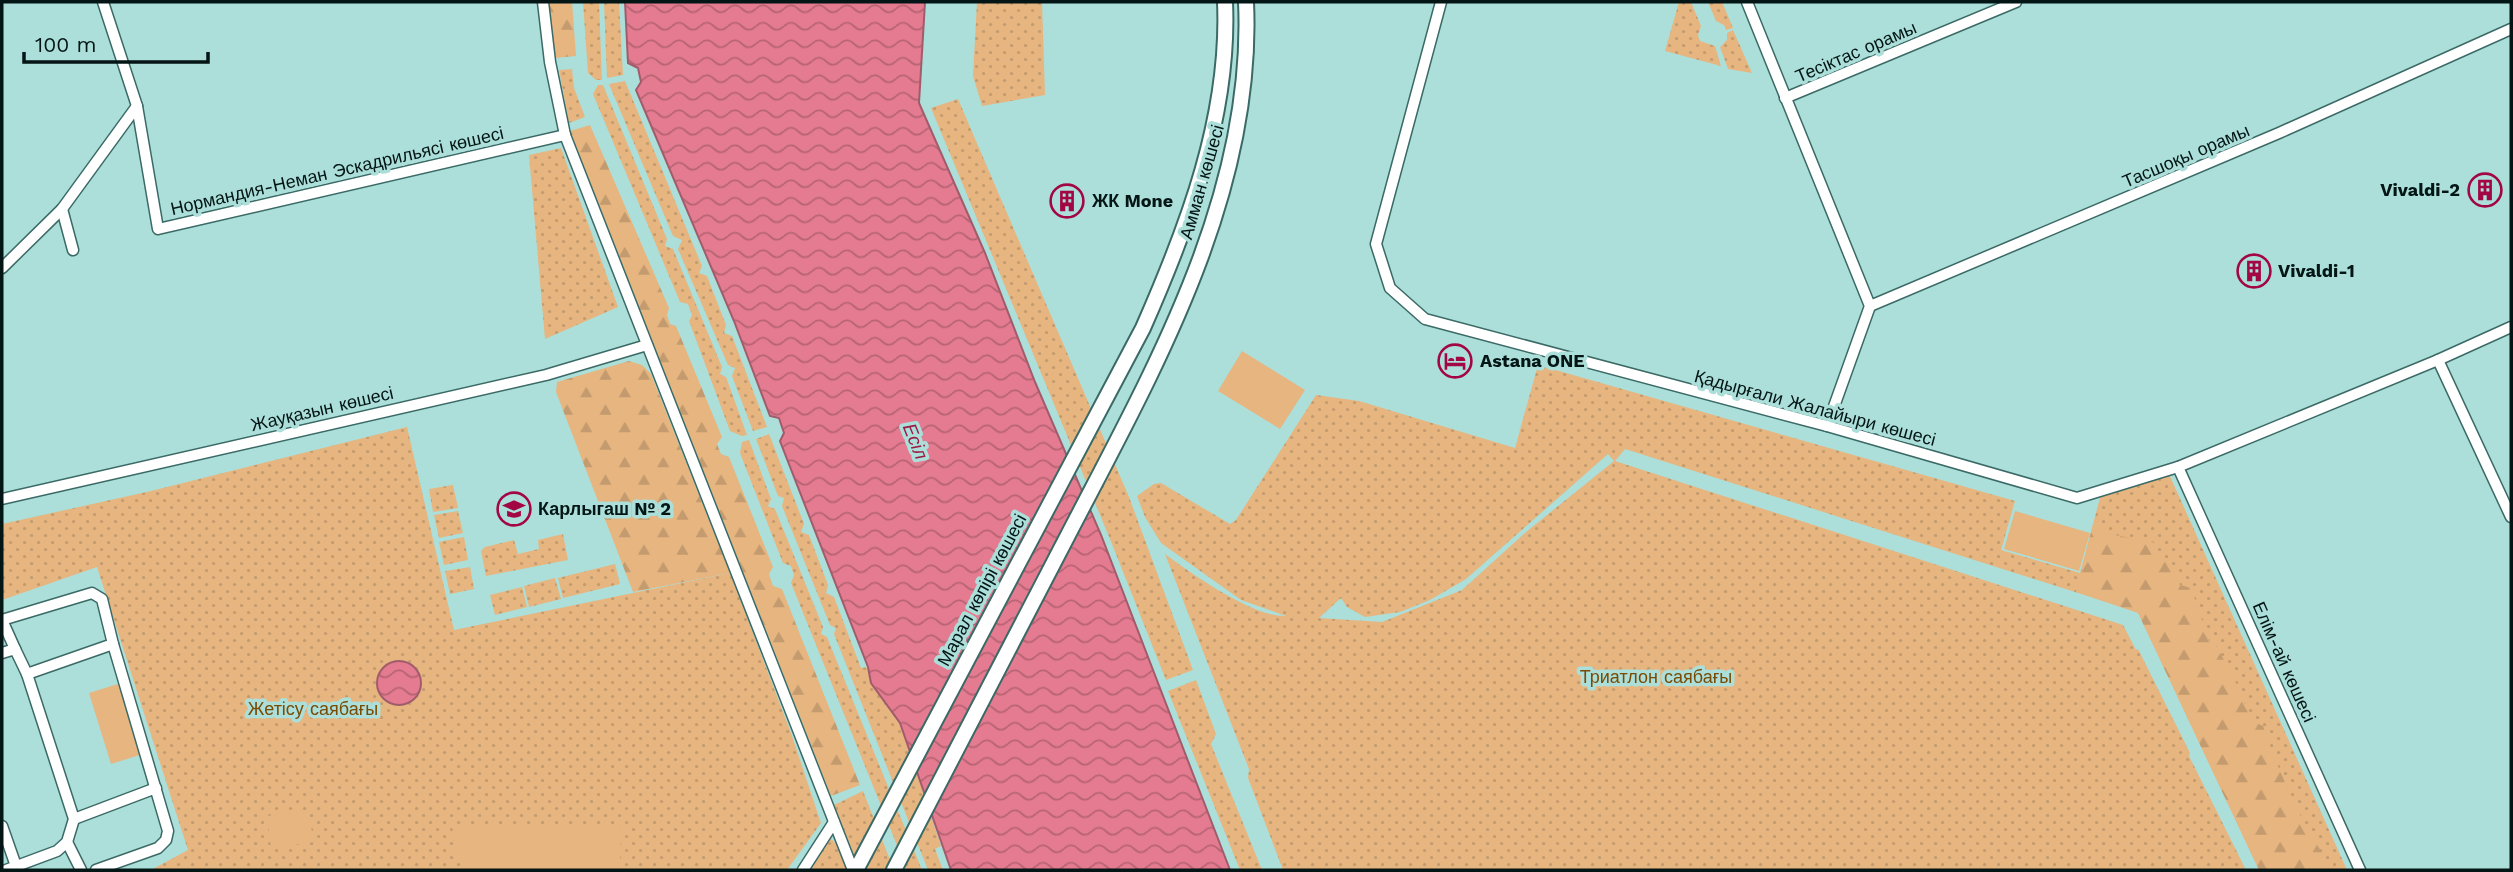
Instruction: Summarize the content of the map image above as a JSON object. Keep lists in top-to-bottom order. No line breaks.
{"streets":{"main road":["Амман көшесі","Марал көпірі көшесі"],"street":["Тесіктас орамы","Тасшоқы орамы","Нормандия-Неман Эскадрильясі көшесі","Қадырғали Жалайыри көшесі","Жауқазын көшесі","Елім-ай көшесі"]},"crossings":[["Амман көшесі","Марал көпірі көшесі"],["Қадырғали Жалайыри көшесі","Елім-ай көшесі"]],"water":["Есіл"],"parks":["Триатлон саябағы","Жетісу саябағы"],"places":{"building":["Vivaldi-2","ЖК Mone","Vivaldi-1"],"hotel":["Astana ONE"],"school or university":["Карлыгаш № 2"]},"scale_bar":"100 m"}
